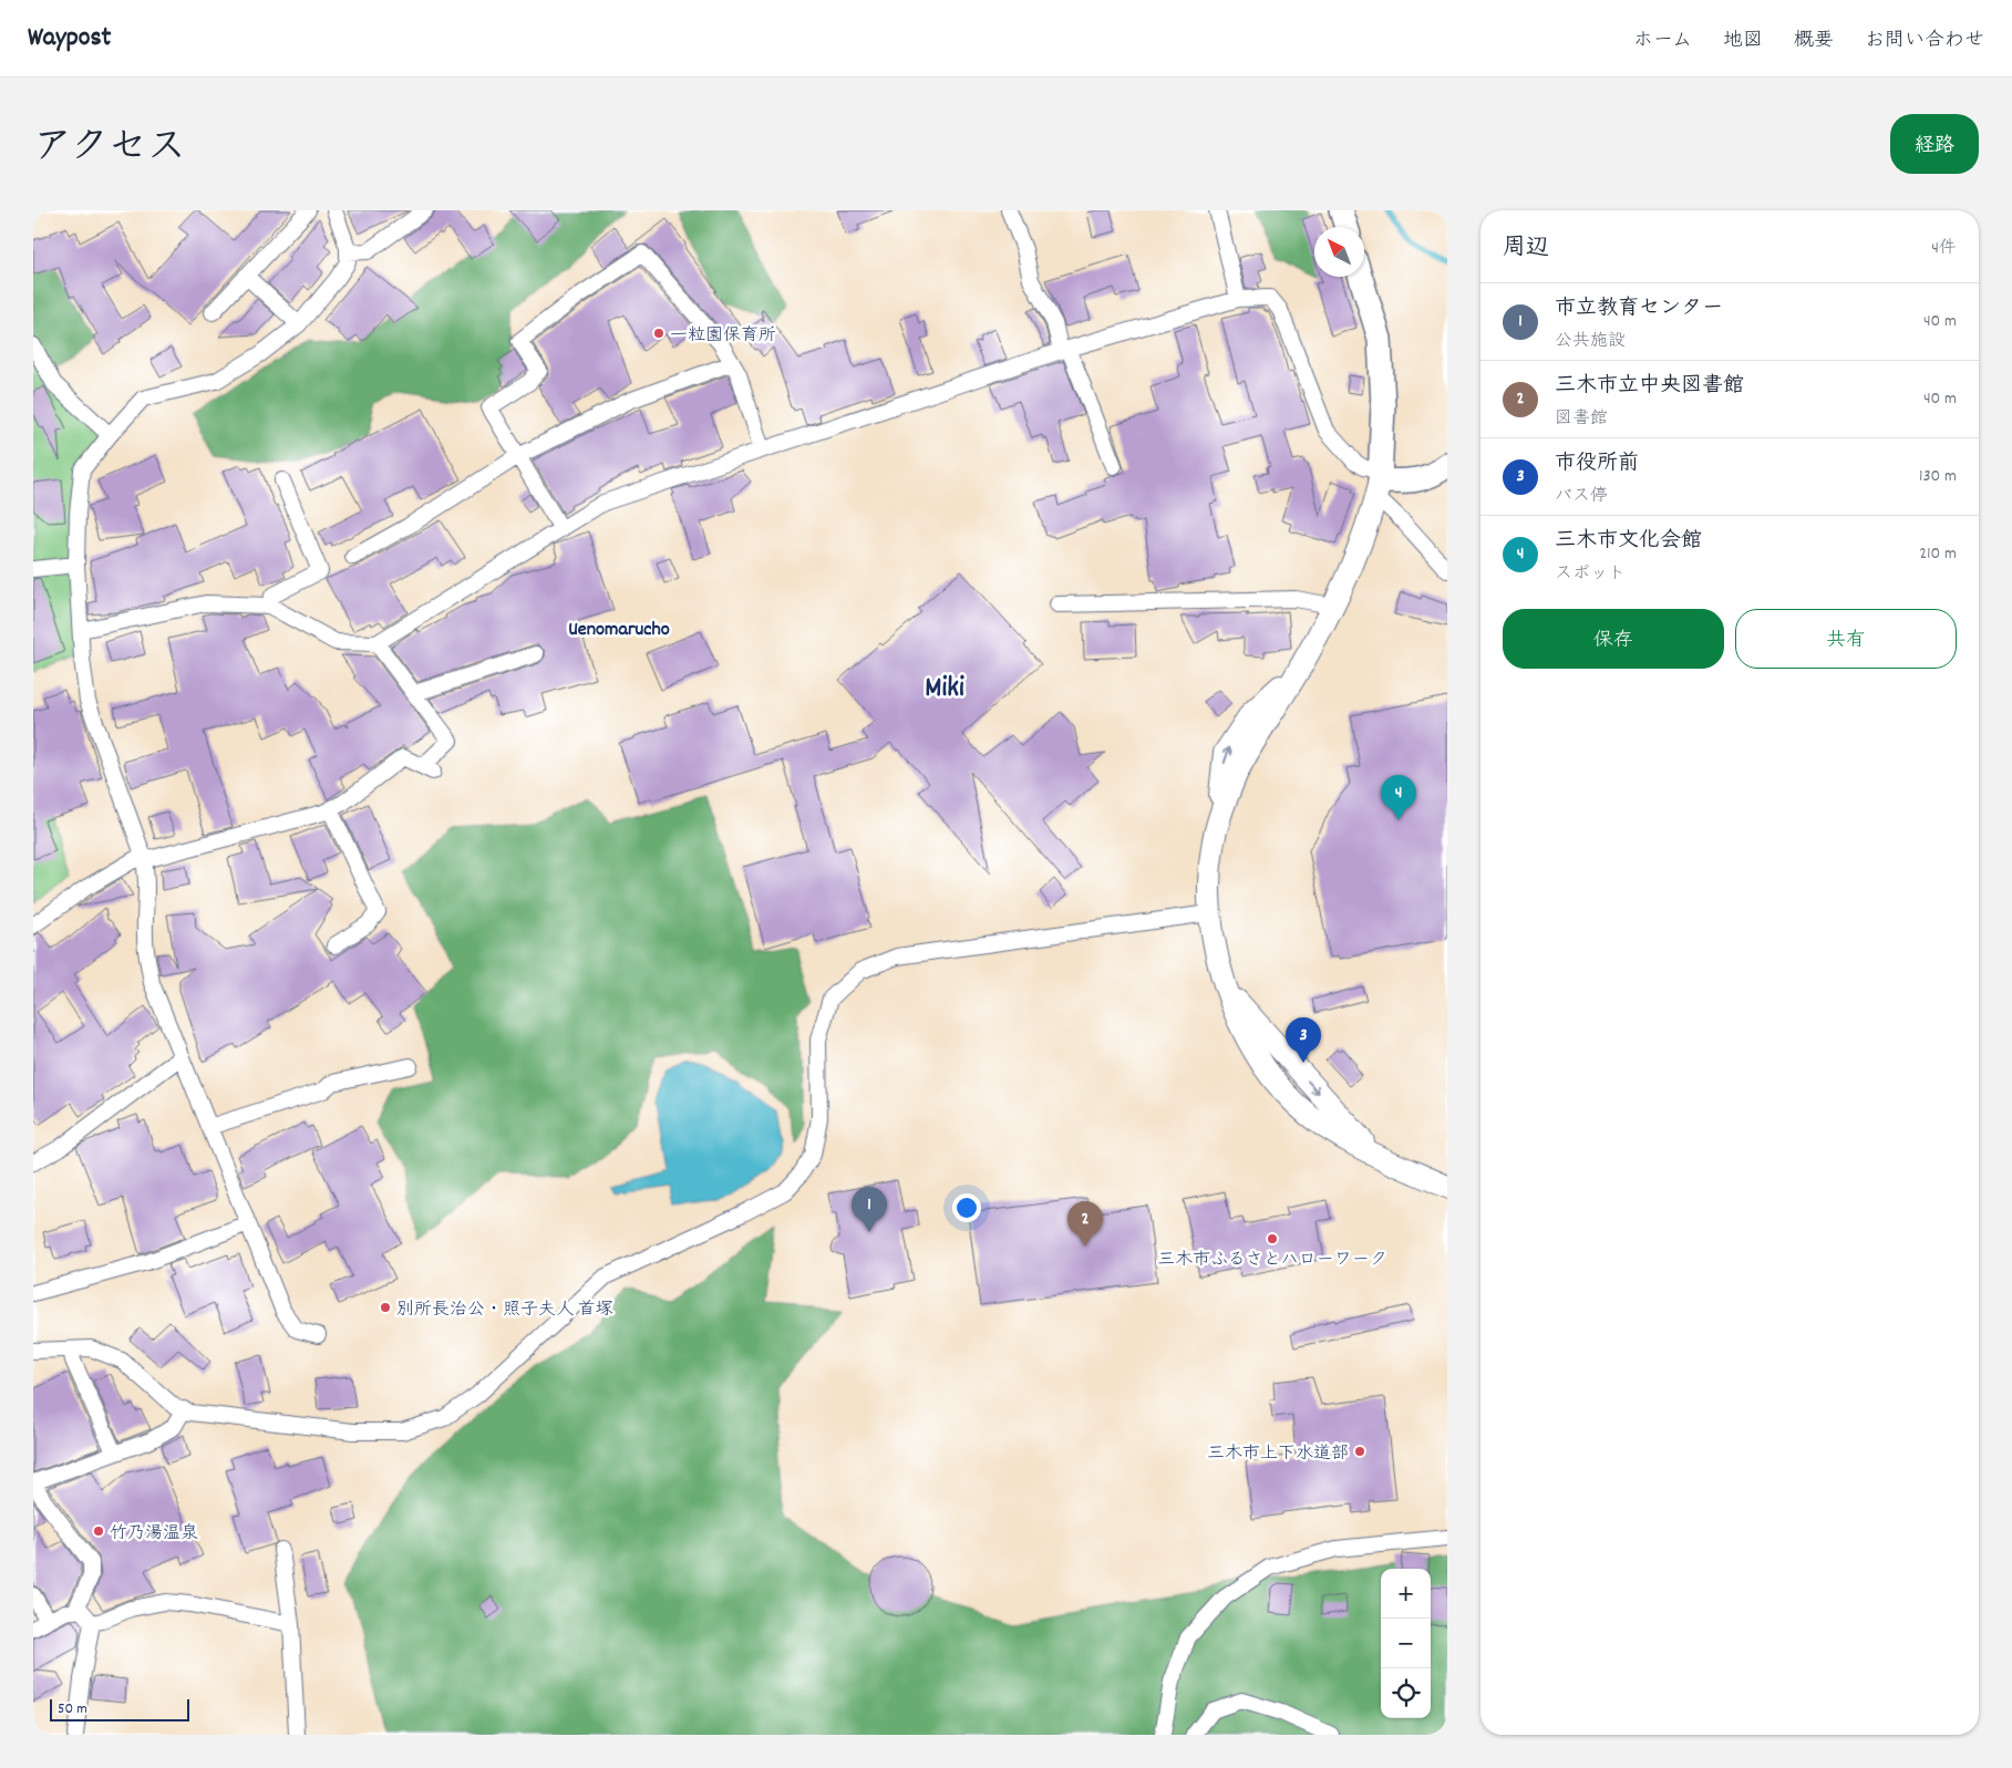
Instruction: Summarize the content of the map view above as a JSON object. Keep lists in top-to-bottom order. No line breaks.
{"districts":["Uenomarucho","Miki"],"places":["一粒園保育所","三木市ふるさとハローワーク","別所長治公・照子夫人 首塚","三木市上下水道部","竹乃湯温泉"],"scale_bar":"50 m","north":"top left","page":{"header":"Waypost","nav":["ホーム","地図","概要","お問い合わせ"],"title":"アクセス","buttons":["経路",["保存","共有"]],"heading":["周辺","4件"],"list":[{"mark":"1","name":"市立教育センター","note":"公共施設","value":"40 m"},{"mark":"2","name":"三木市立中央図書館","note":"図書館","value":"40 m"},{"mark":"3","name":"市役所前","note":"バス停","value":"130 m"},{"mark":"4","name":"三木市文化会館","note":"スポット","value":"210 m"}],"pins":["4","3","1","2"],"map_buttons":["+","−"],"scale":"50 m"}}
